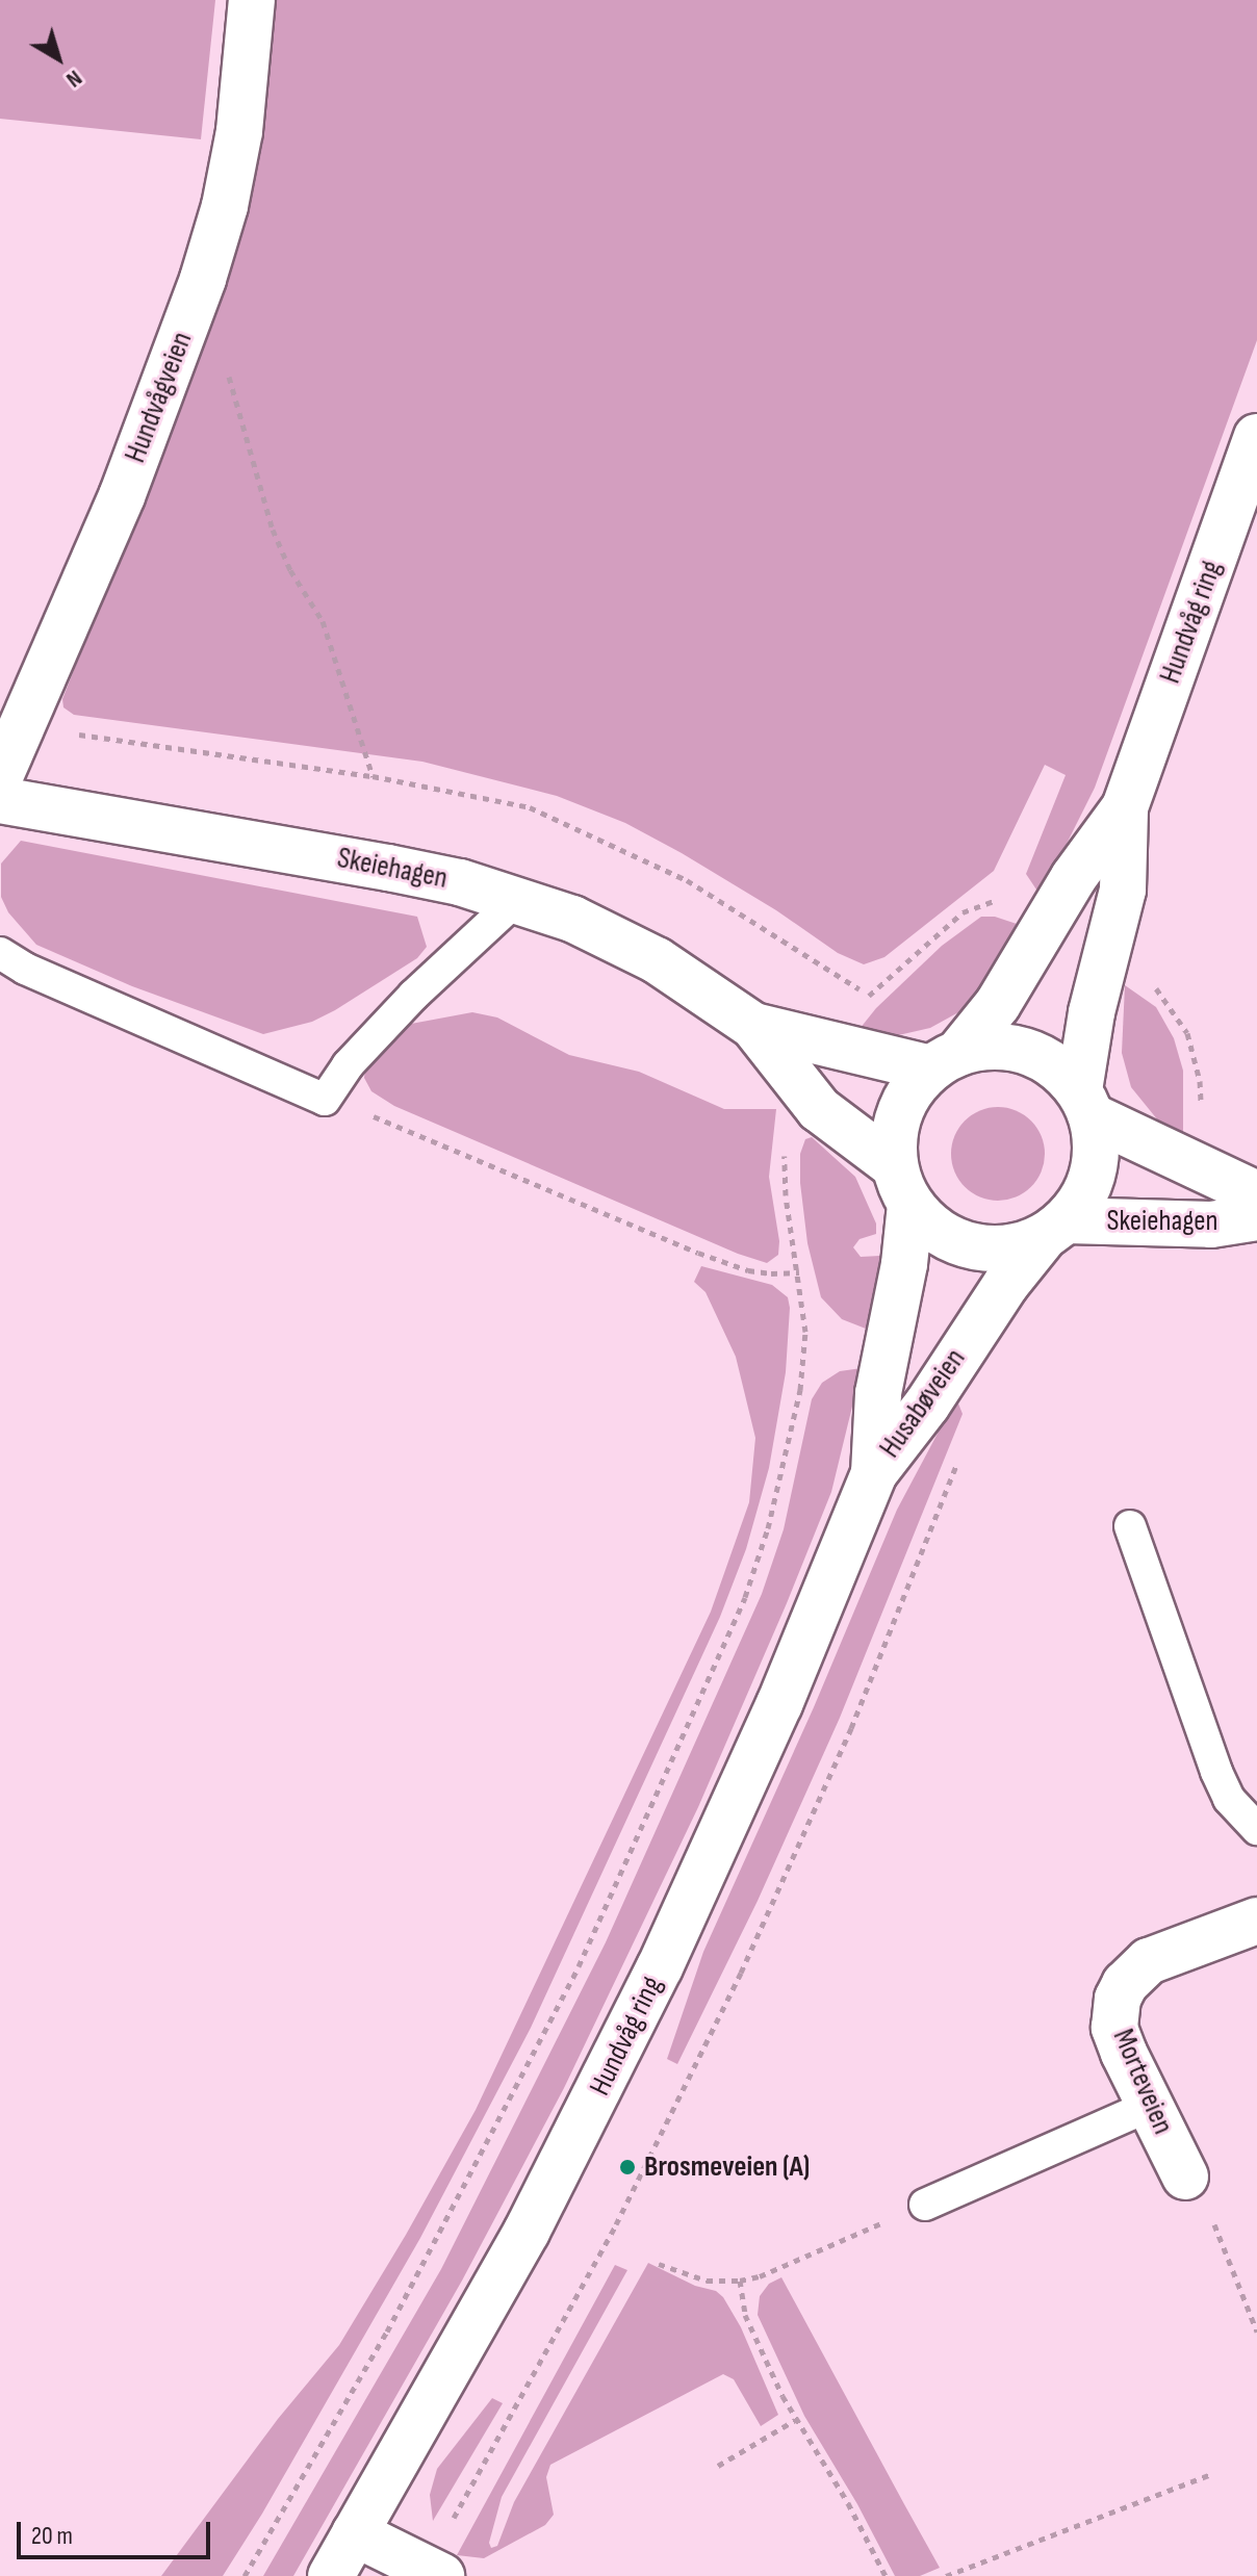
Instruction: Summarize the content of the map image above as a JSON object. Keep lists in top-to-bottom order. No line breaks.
{"streets":{"main road":["Hundvågveien","Hundvåg ring","Skeiehagen","Husabøveien","Morteveien"]},"crossings":[["Hundvåg ring","Skeiehagen"],["Hundvåg ring","Husabøveien"],["Skeiehagen","Husabøveien"]],"places":["Brosmeveien (A)"],"scale_bar":"20 m","north":"bottom right"}
